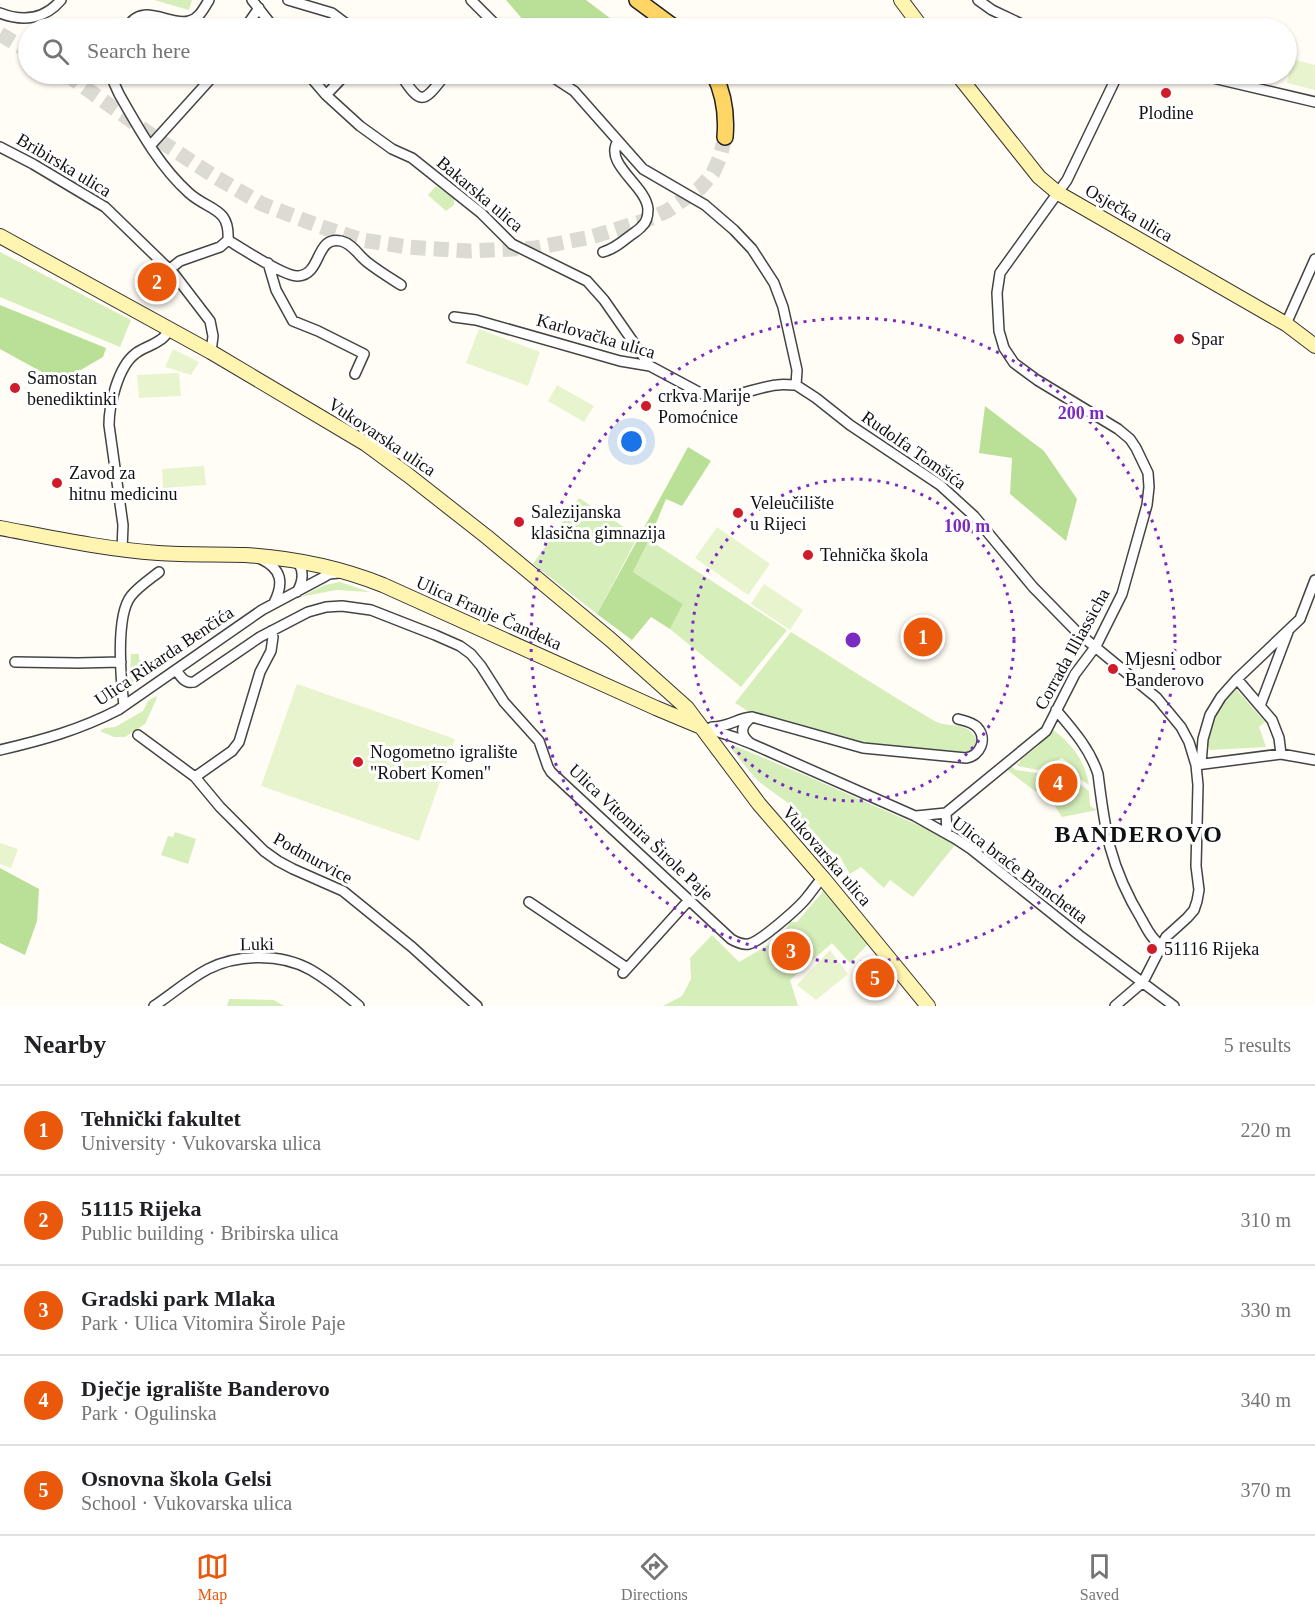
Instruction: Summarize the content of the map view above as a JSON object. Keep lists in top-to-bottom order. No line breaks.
{"streets":{"main road":["Osječka ulica","Vukovarska ulica","Ulica Franje Čandeka"],"street":["Bribirska ulica","Bakarska ulica","Karlovačka ulica","Rudolfa Tomšića","Corrada Illiassicha","Ulica Rikarda Benčića","Ulica Vitomira Širole Paje","Podmurvice","Ulica braće Branchetta","Luki"]},"crossings":[["Bribirska ulica","Vukovarska ulica"],["Bakarska ulica","Karlovačka ulica"],["Osječka ulica","Corrada Illiassicha"],["Karlovačka ulica","Rudolfa Tomšića"],["Vukovarska ulica","Ulica Franje Čandeka"],["Vukovarska ulica","Ulica Vitomira Širole Paje"],["Vukovarska ulica","Ulica braće Branchetta"],["Rudolfa Tomšića","Corrada Illiassicha"],["Rudolfa Tomšića","Ulica braće Branchetta"],["Ulica Franje Čandeka","Ulica Rikarda Benčića"],["Ulica Franje Čandeka","Ulica braće Branchetta"],["Ulica Rikarda Benčića","Ulica Vitomira Širole Paje"]],"districts":["BANDEROVO"],"places":["Plodine","Spar","Samostan benediktinki","crkva Marije Pomoćnice","Zavod za hitnu medicinu","Veleučilište u Rijeci","Salezijanska klasična gimnazija","Tehnička škola","Mjesni odbor Banderovo","Nogometno igralište \"Robert Komen\"","51116 Rijeka"],"page":{"search":"Search here","pins":["2","1","4","3","5"],"heading":["Nearby","5 results"],"list":[{"mark":"1","name":"Tehnički fakultet","note":"University · Vukovarska ulica","value":"220 m"},{"mark":"2","name":"51115 Rijeka","note":"Public building · Bribirska ulica","value":"310 m"},{"mark":"3","name":"Gradski park Mlaka","note":"Park · Ulica Vitomira Širole Paje","value":"330 m"},{"mark":"4","name":"Dječje igralište Banderovo","note":"Park · Ogulinska","value":"340 m"},{"mark":"5","name":"Osnovna škola Gelsi","note":"School · Vukovarska ulica","value":"370 m"}],"nav":["Map","Directions","Saved"]},"rings":["200 m","100 m"]}
